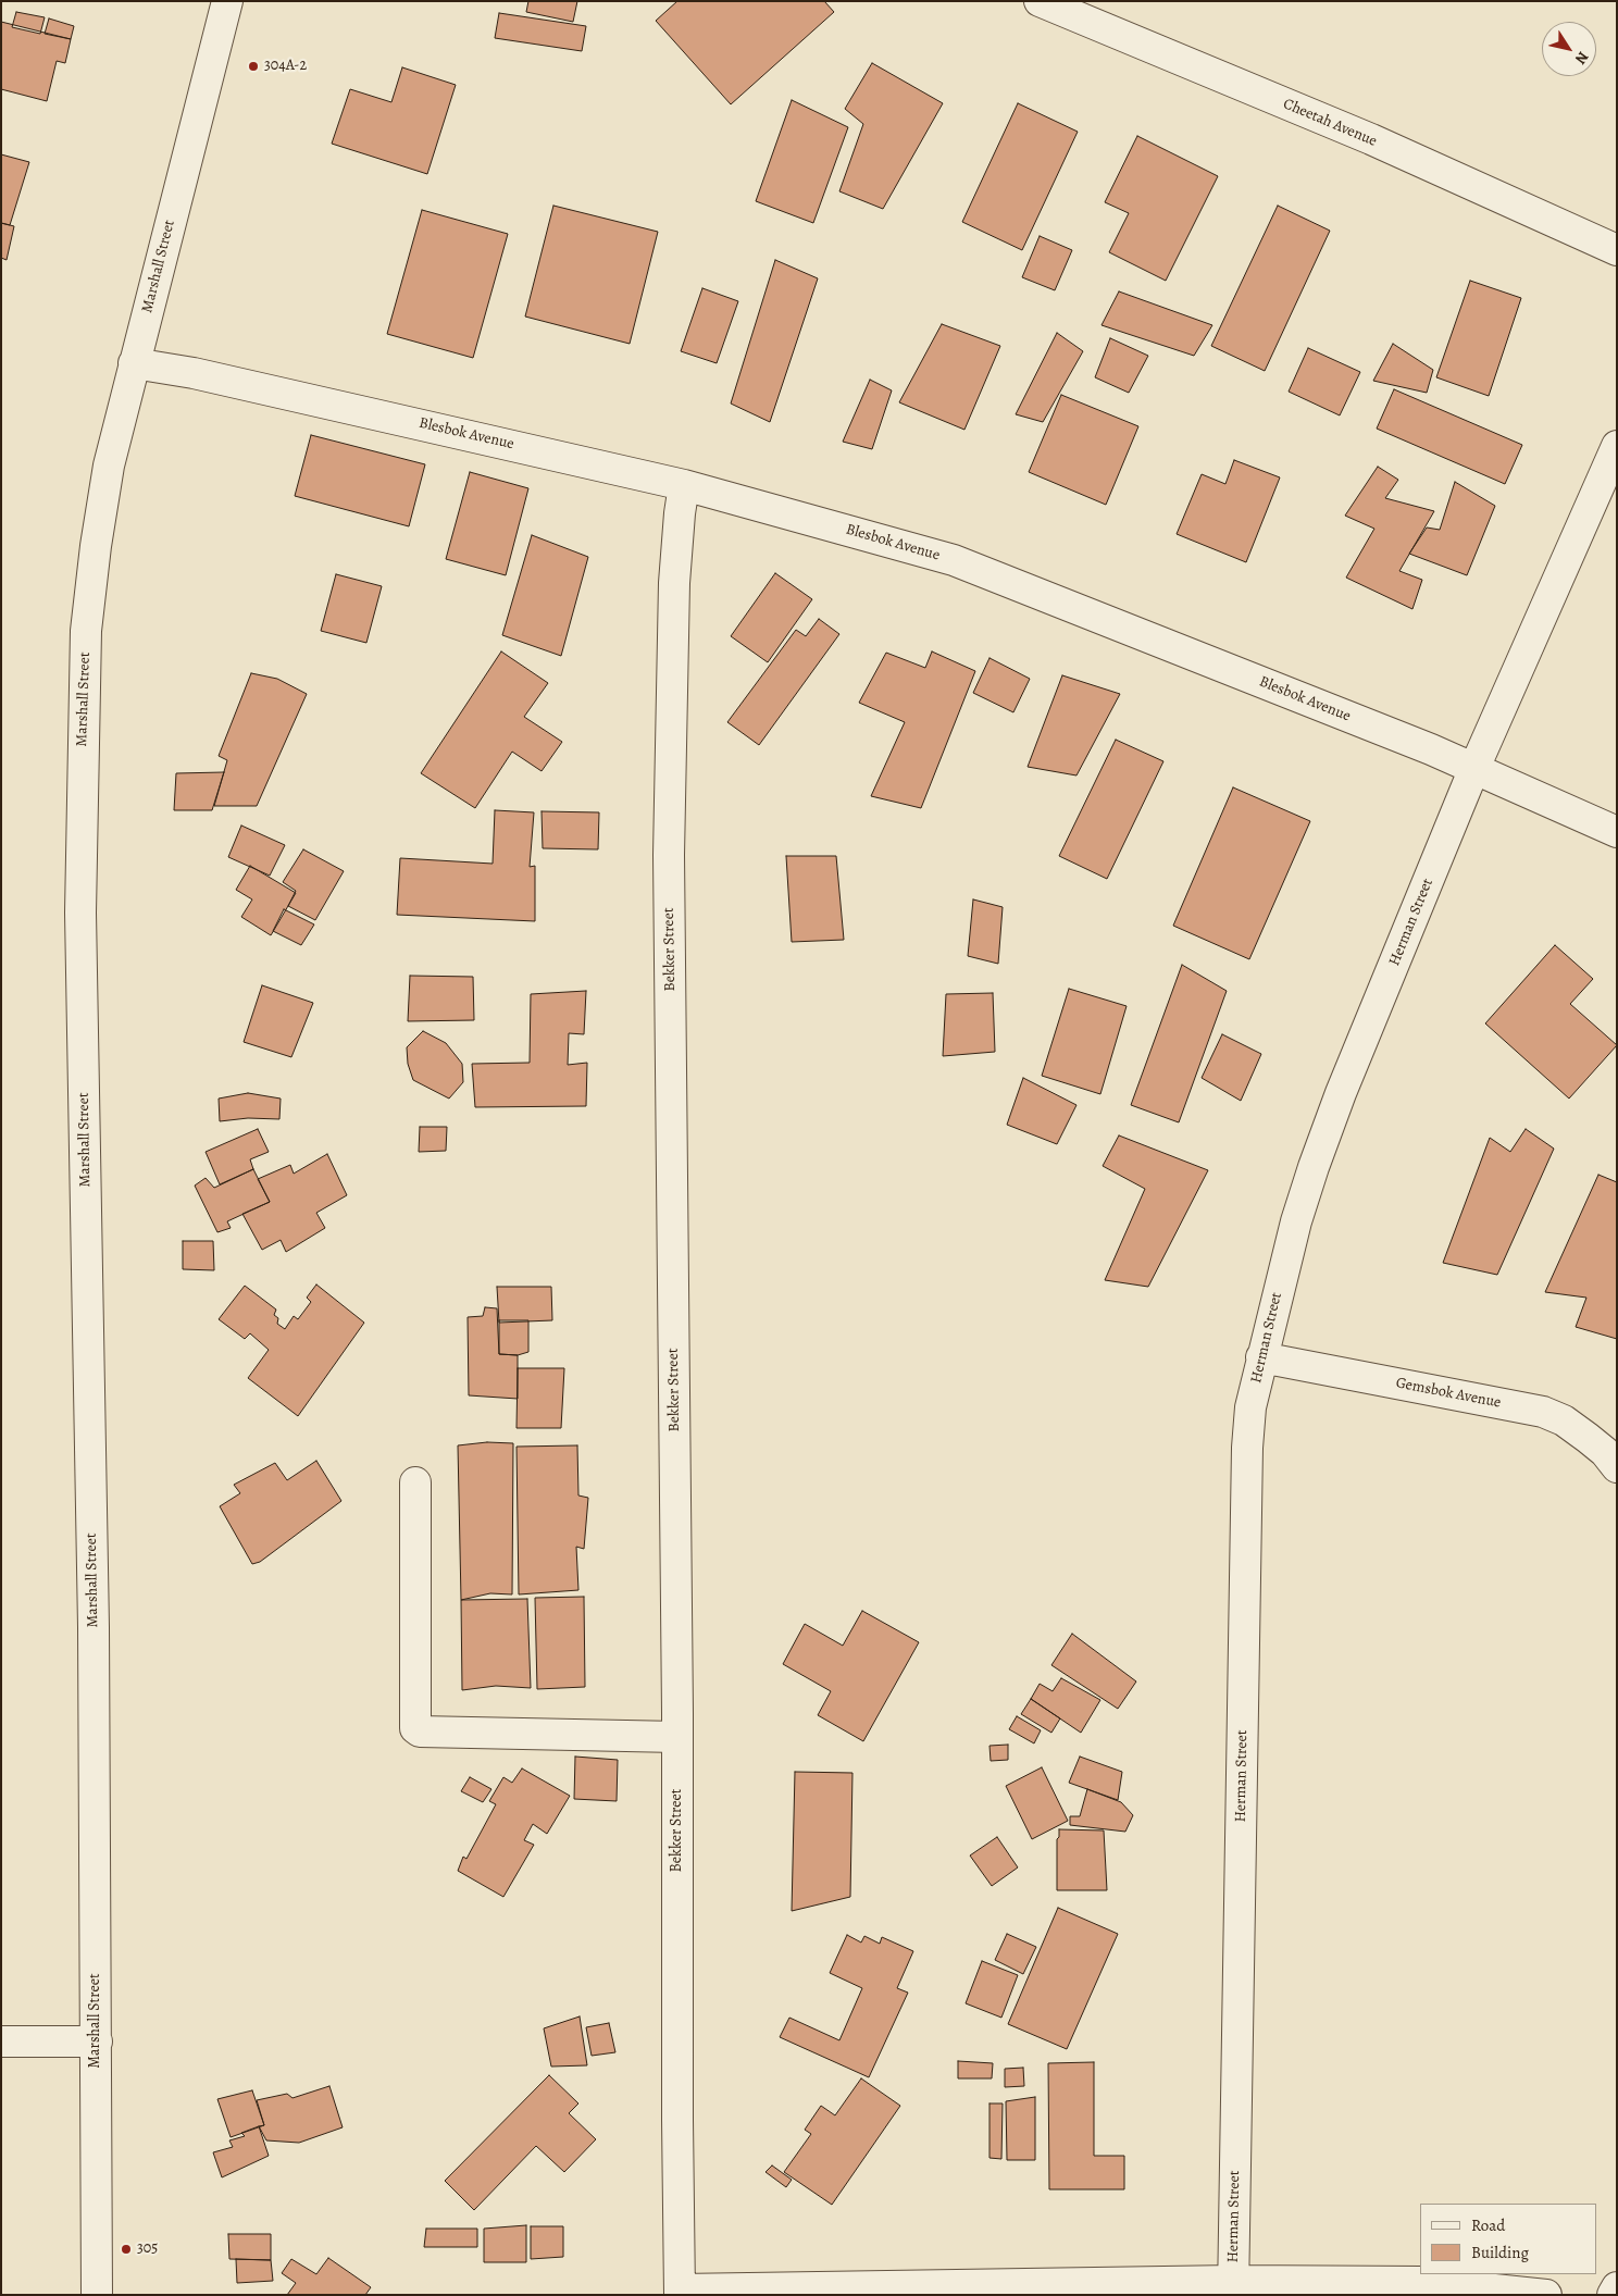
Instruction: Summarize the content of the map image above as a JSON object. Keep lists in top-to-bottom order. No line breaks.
{"streets":{"street":["Cheetah Avenue","Marshall Street","Blesbok Avenue","Herman Street","Bekker Street","Gemsbok Avenue"]},"crossings":[["Marshall Street","Blesbok Avenue"],["Blesbok Avenue","Herman Street"],["Blesbok Avenue","Bekker Street"],["Herman Street","Gemsbok Avenue"]],"places":["304A-2","305"],"legend":["Road","Building"],"north":"bottom right"}
